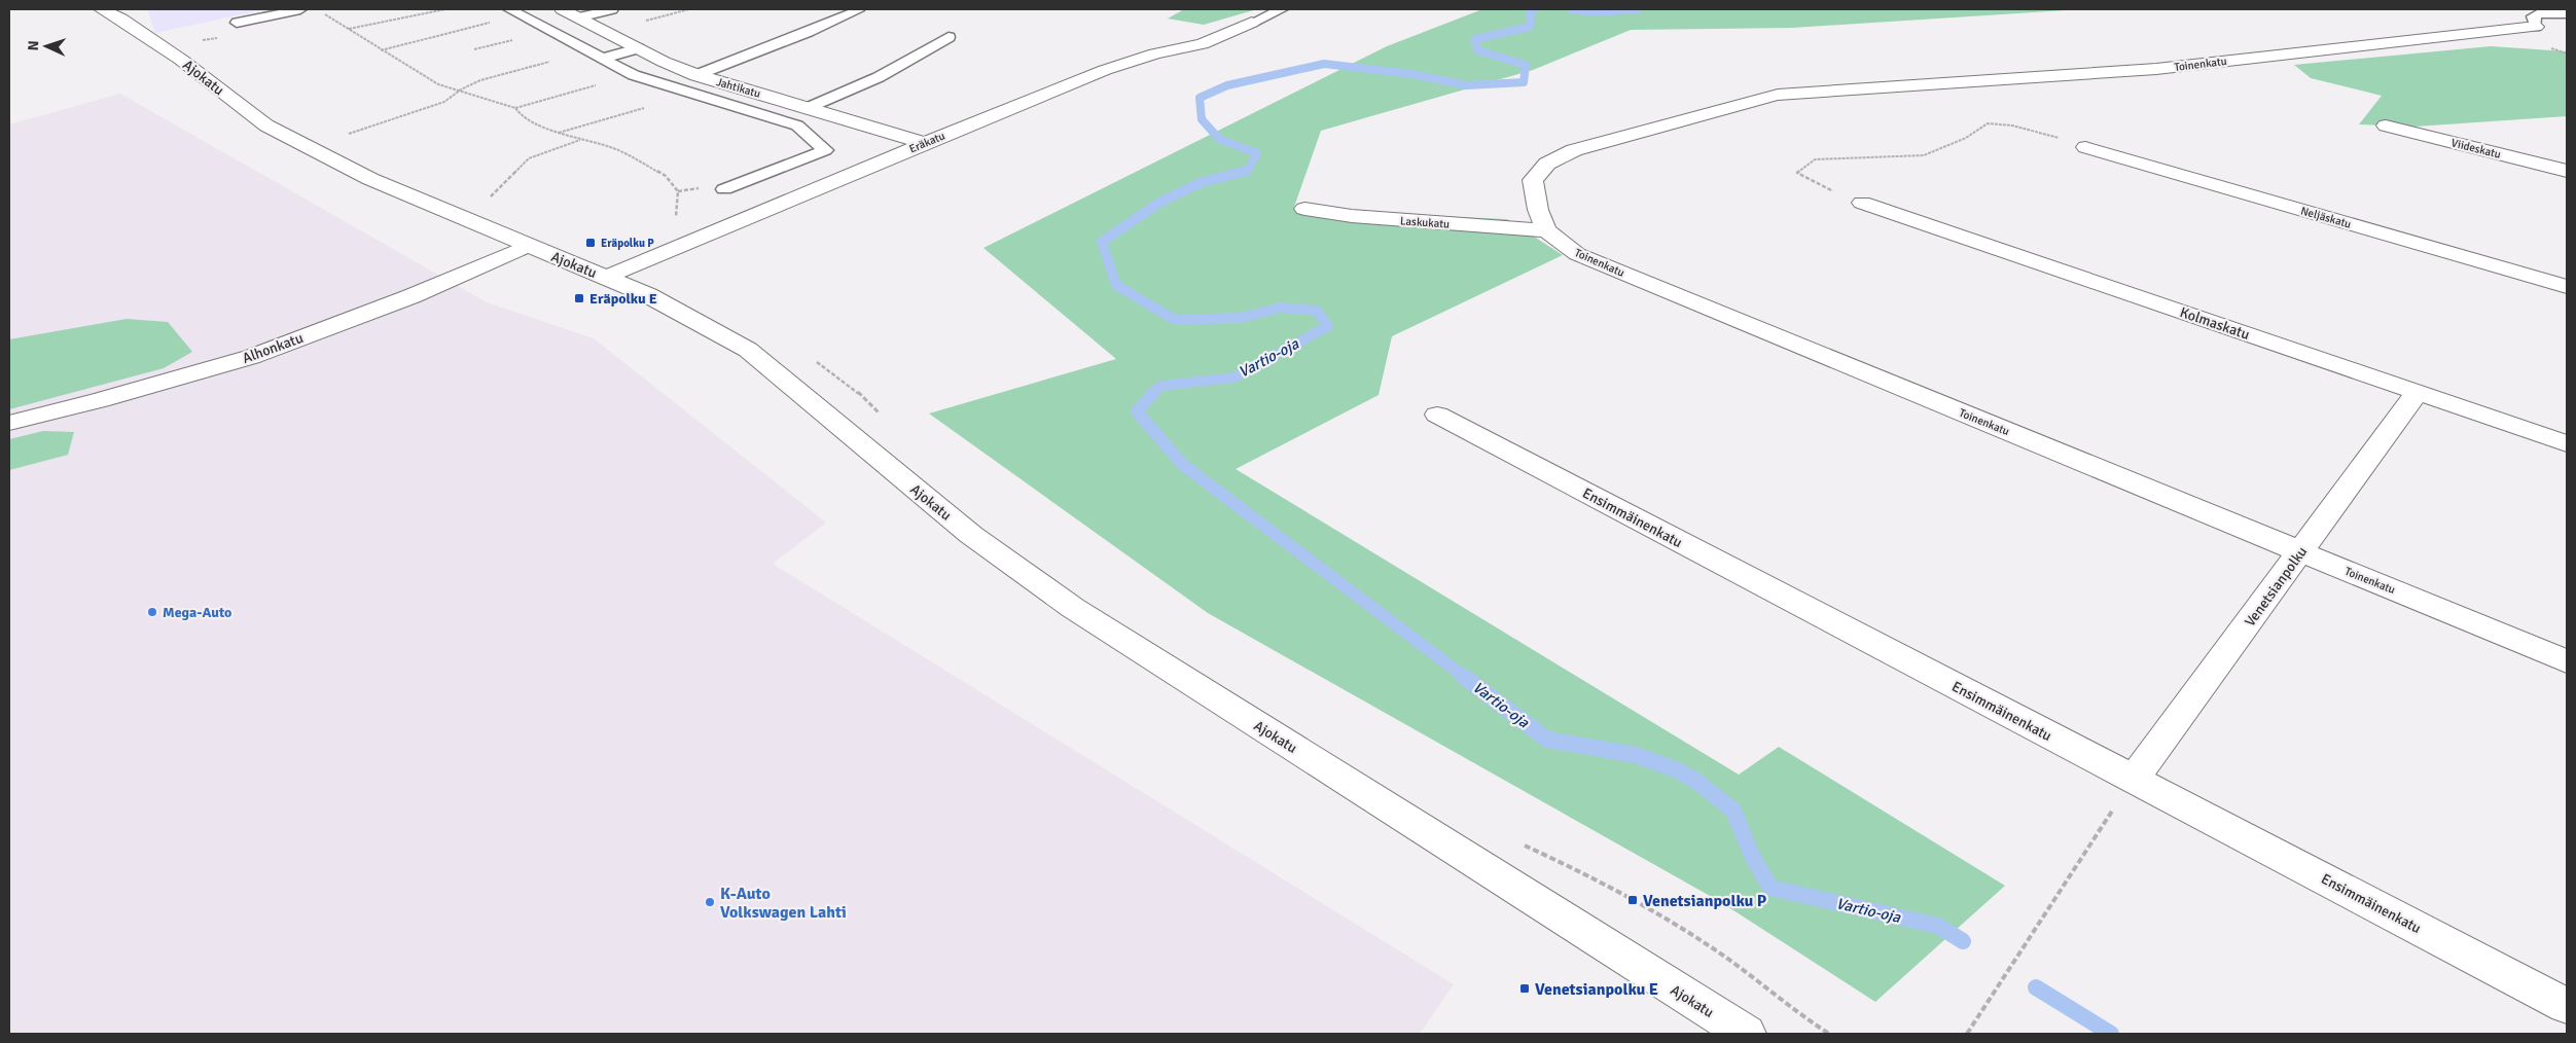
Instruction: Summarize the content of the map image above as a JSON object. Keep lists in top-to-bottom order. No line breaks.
{"streets":{"street":["Toinenkatu","Ajokatu","Jahtikatu","Eräkatu","Viideskatu","Neljäskatu","Laskukatu","Kolmaskatu","Alhonkatu","Ensimmäinenkatu","Venetsianpolku"]},"crossings":[["Toinenkatu","Laskukatu"],["Toinenkatu","Venetsianpolku"],["Ajokatu","Eräkatu"],["Ajokatu","Alhonkatu"],["Jahtikatu","Eräkatu"],["Kolmaskatu","Venetsianpolku"],["Ensimmäinenkatu","Venetsianpolku"]],"water":["Vartio-oja"],"places":{"transit":["Eräpolku P","Eräpolku E","Venetsianpolku P","Venetsianpolku E"],"other":["Mega-Auto","K-Auto Volkswagen Lahti"]},"north":"left"}
